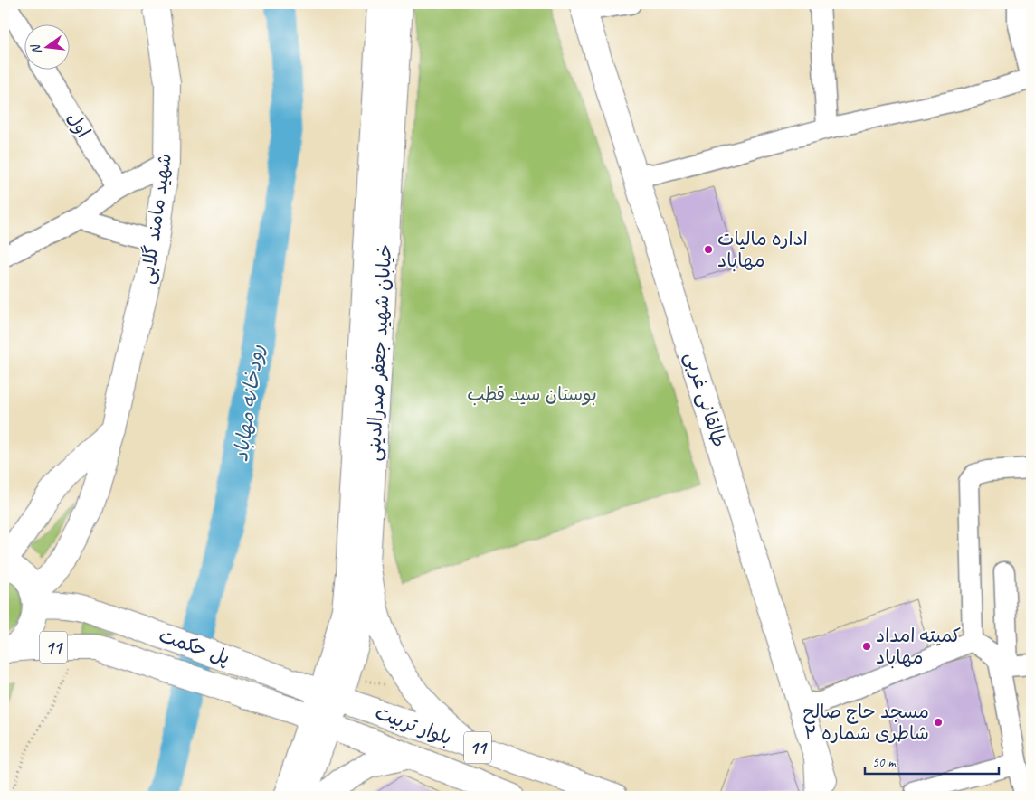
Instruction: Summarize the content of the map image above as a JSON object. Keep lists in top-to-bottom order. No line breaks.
{"streets":{"street":["اول","شهید مامند گلابی","خیابان شهید جعفر صدرالدینی","طالقانی غربی","پل حکمت","11","بلوار تربیت"]},"crossings":[["شهید مامند گلابی","پل حکمت"],["شهید مامند گلابی","11"],["خیابان شهید جعفر صدرالدینی","پل حکمت"],["خیابان شهید جعفر صدرالدینی","بلوار تربیت"],["پل حکمت","11"],["پل حکمت","بلوار تربیت"],["11","بلوار تربیت"]],"water":["رودخانه مهاباد"],"parks":["بوستان سید قطب"],"places":["اداره مالیات مهاباد","کمیته امداد مهاباد","مسجد حاج صالح شاطری شماره ۲"],"scale_bar":"50 m","north":"left"}
